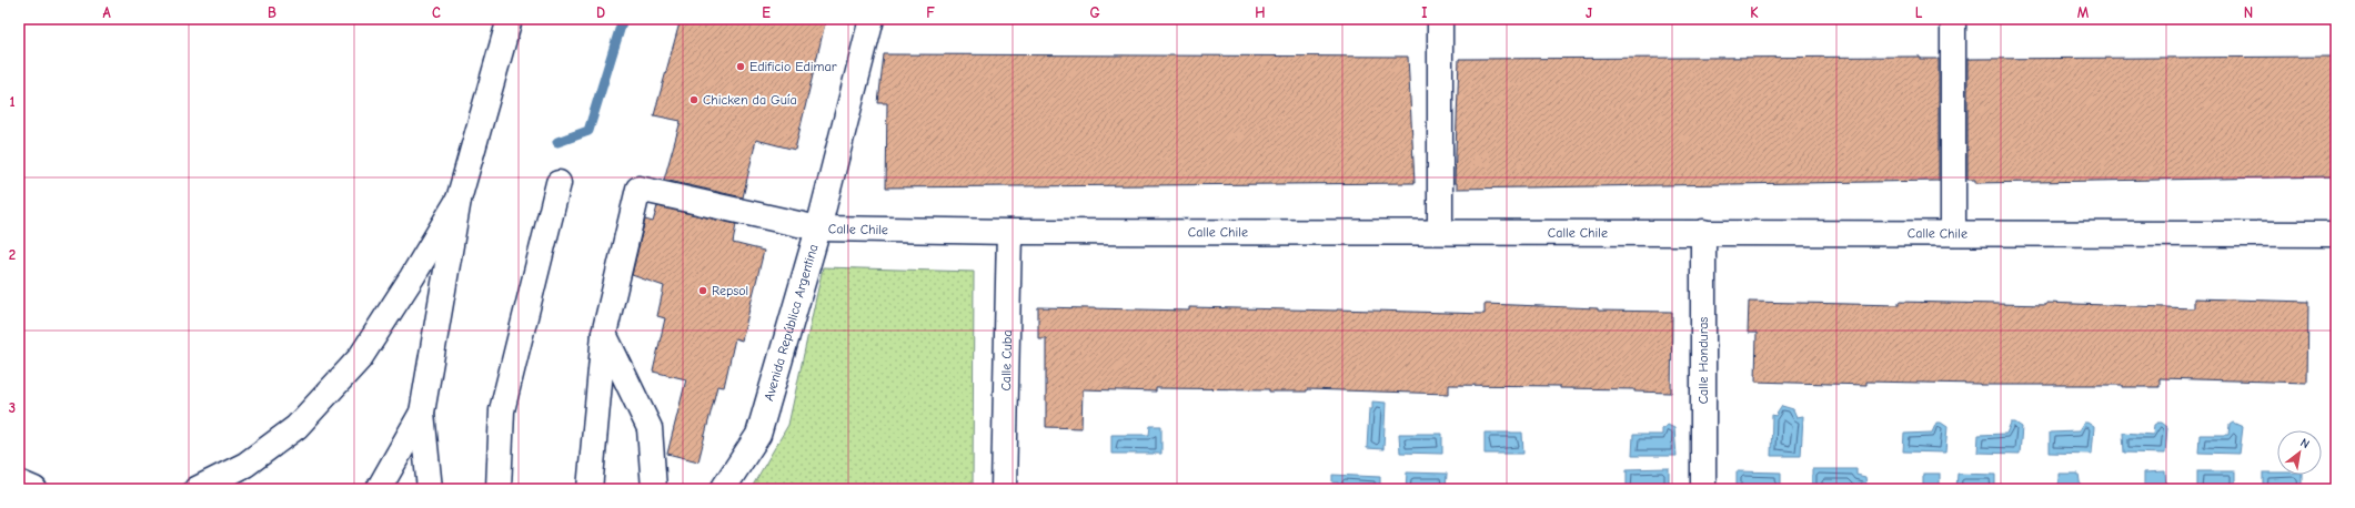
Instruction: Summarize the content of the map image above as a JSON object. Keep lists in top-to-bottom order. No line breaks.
{"streets":{"main road":["Calle Chile","Avenida República Argentina","Calle Cuba","Calle Honduras"]},"crossings":[["Calle Chile","Avenida República Argentina"],["Calle Chile","Calle Cuba"],["Calle Chile","Calle Honduras"]],"places":["Edificio Edimar","Chicken da Guía","Repsol"],"north":"top right","grid":{"columns":["A","B","C","D","E","F","G","H","I","J","K","L","M","N"],"rows":["1","2","3"]}}
